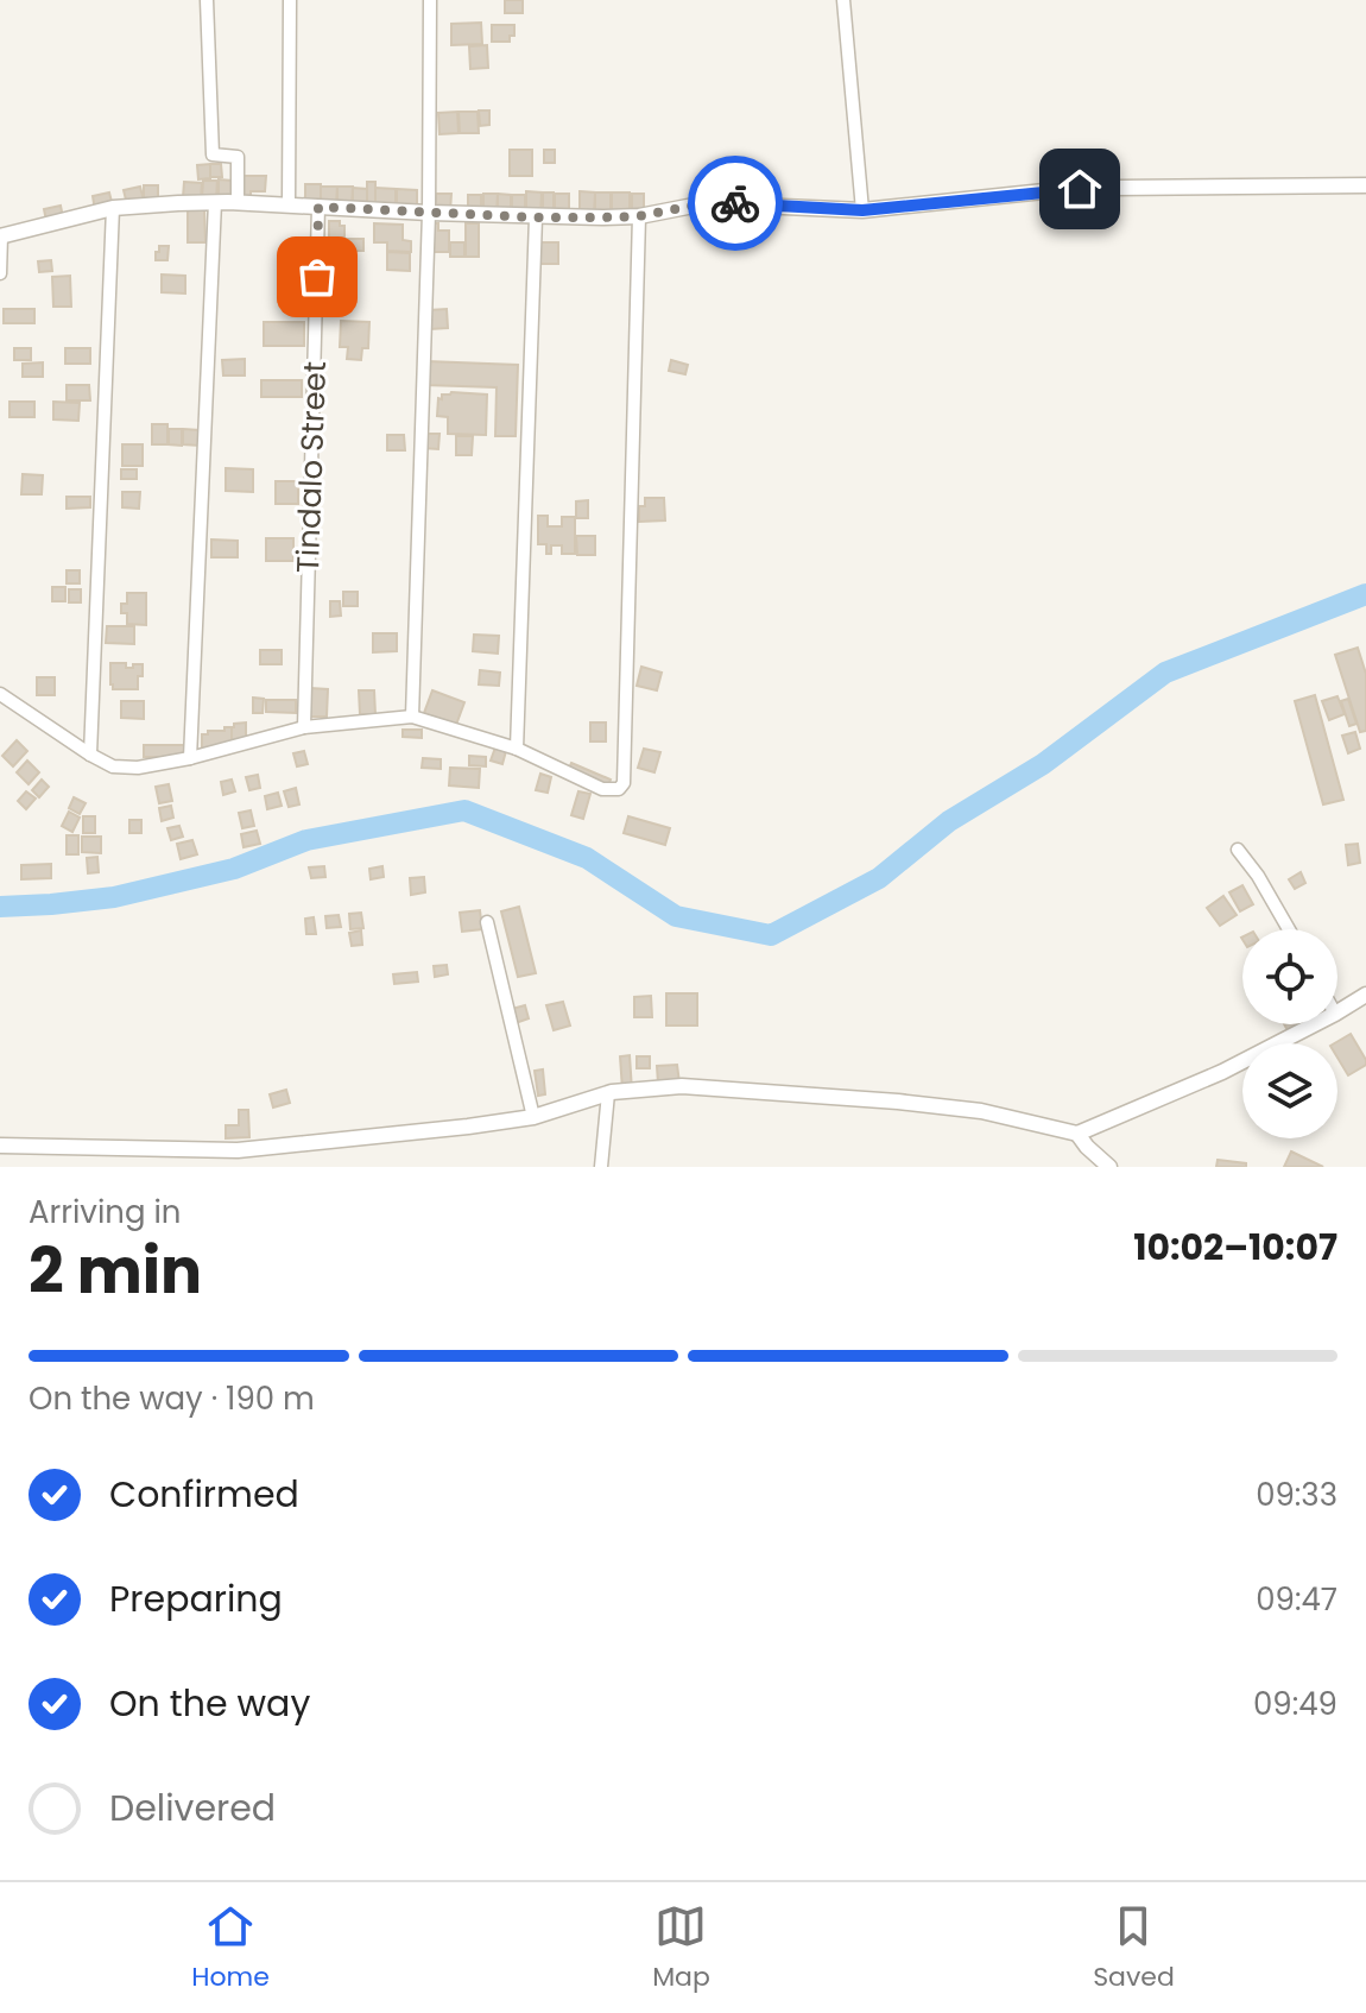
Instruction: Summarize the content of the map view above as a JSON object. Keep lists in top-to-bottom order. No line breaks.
{"streets":{"street":["Tindalo Street"]},"page":{"heading":["2 min","Arriving in","10:02–10:07"],"bar":"On the way · 190 m","list":[["Confirmed","09:33"],["Preparing","09:47"],["On the way","09:49"],"Delivered"],"tabs":["Home","Map","Saved"]}}
